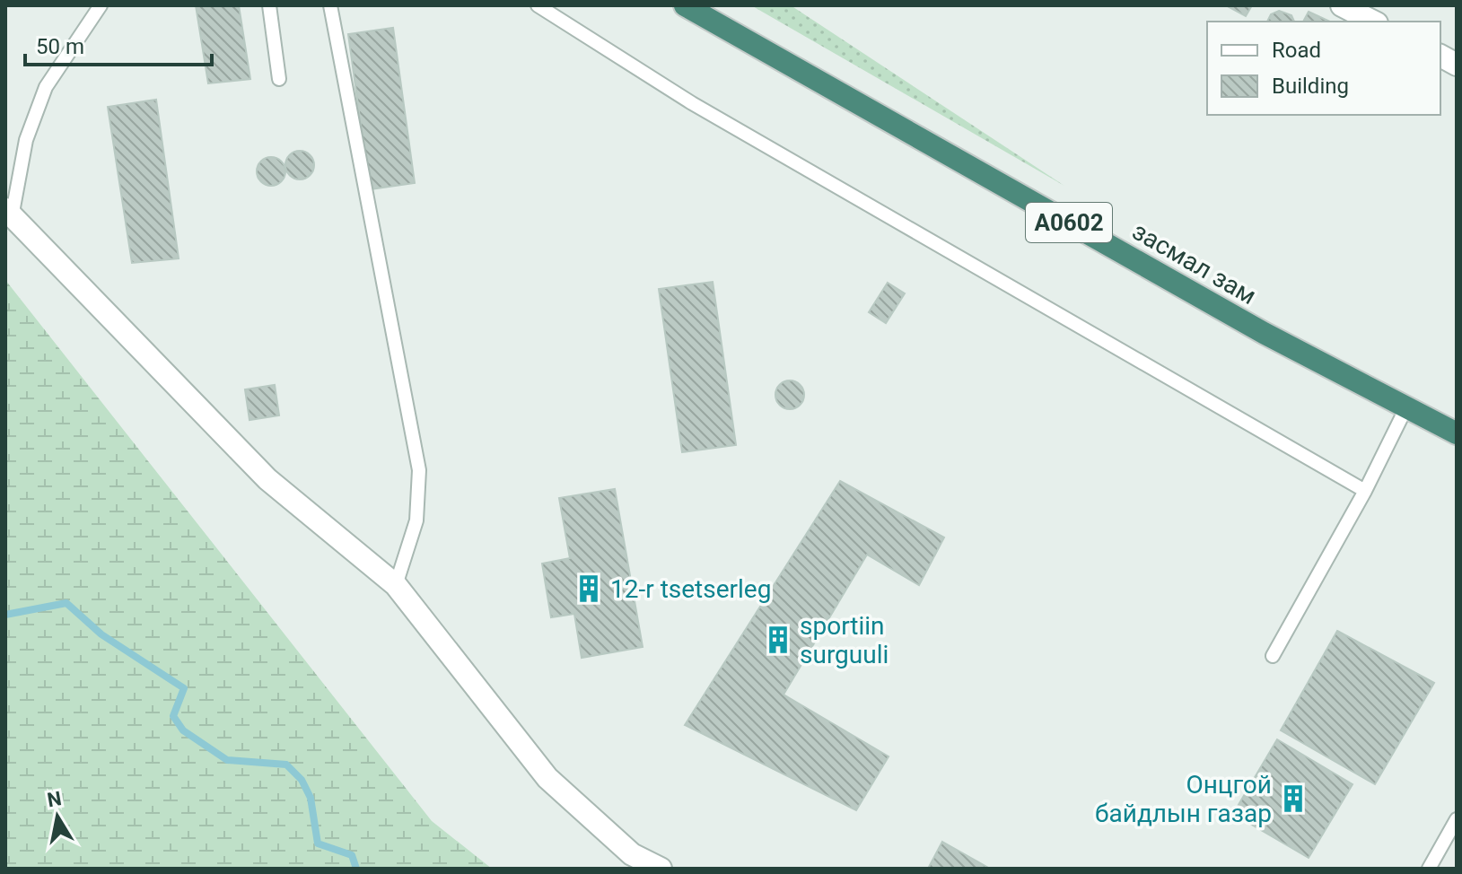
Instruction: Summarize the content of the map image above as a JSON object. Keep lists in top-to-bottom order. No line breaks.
{"streets":{"highway":["A0602","засмал зам"]},"places":{"building":["12-r tsetserleg","sportiin surguuli","Онцгой байдлын газар"]},"legend":["Road","Building"],"scale_bar":"50 m","north":"top"}
